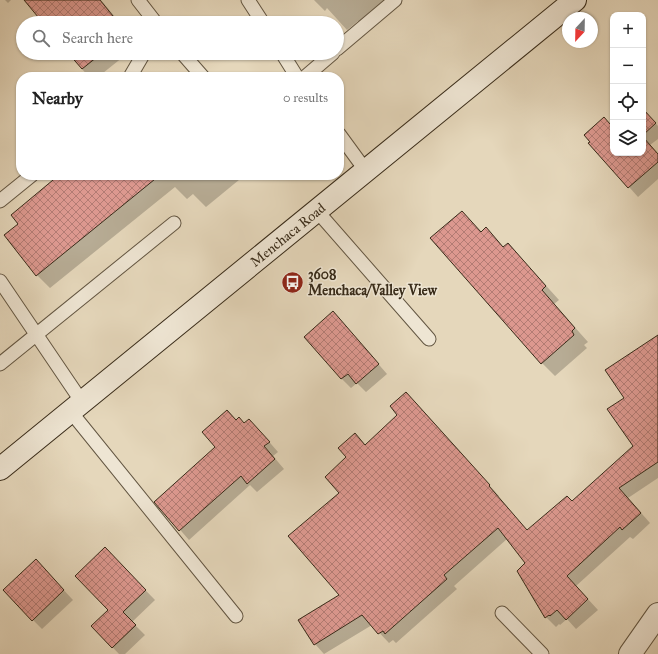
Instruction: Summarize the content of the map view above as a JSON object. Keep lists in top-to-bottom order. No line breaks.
{"streets":{"main road":["Menchaca Road"]},"places":{"bus stop":["3608 Menchaca/Valley View"]},"north":"bottom","page":{"map_buttons":["+","−"],"search":"Search here","heading":["Nearby","0 results"]}}
